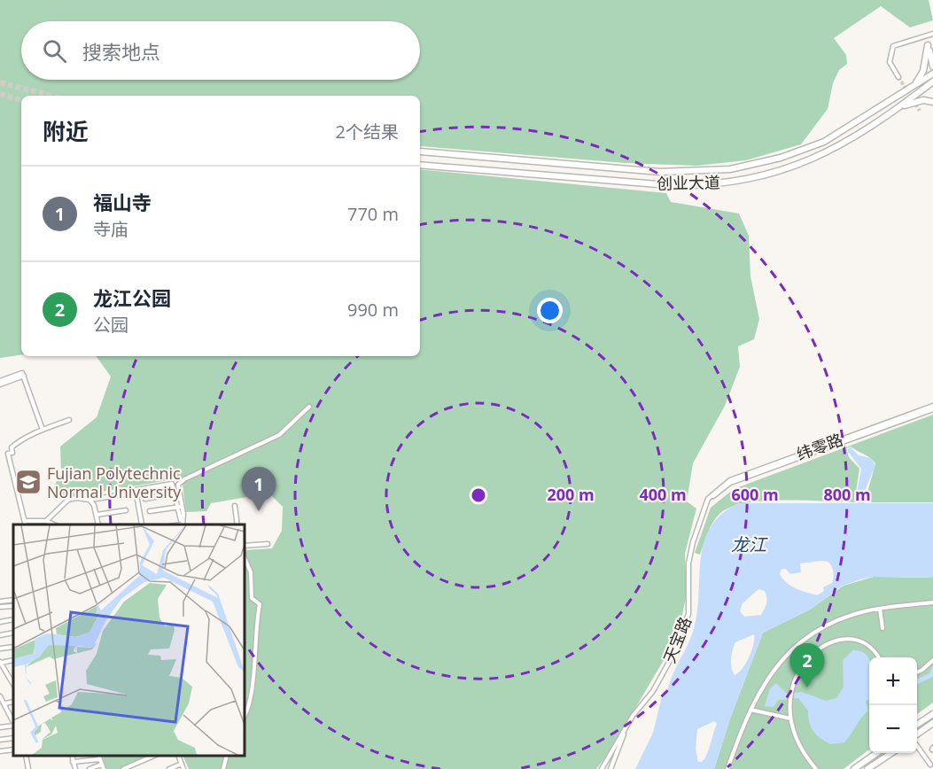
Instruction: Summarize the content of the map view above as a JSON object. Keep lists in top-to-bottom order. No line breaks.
{"streets":{"main road":["创业大道"],"street":["纬零路","天宝路"]},"crossings":[["纬零路","天宝路"]],"water":["龙江"],"places":{"school or university":["Fujian Polytechnic Normal University"]},"page":{"search":"搜索地点","heading":["附近","2个结果"],"list":[{"mark":"1","name":"福山寺","note":"寺庙","value":"770 m"},{"mark":"2","name":"龙江公园","note":"公园","value":"990 m"}],"pins":["1","2"],"map_buttons":["+","−"]},"rings":["200 m","400 m","600 m","800 m"]}
